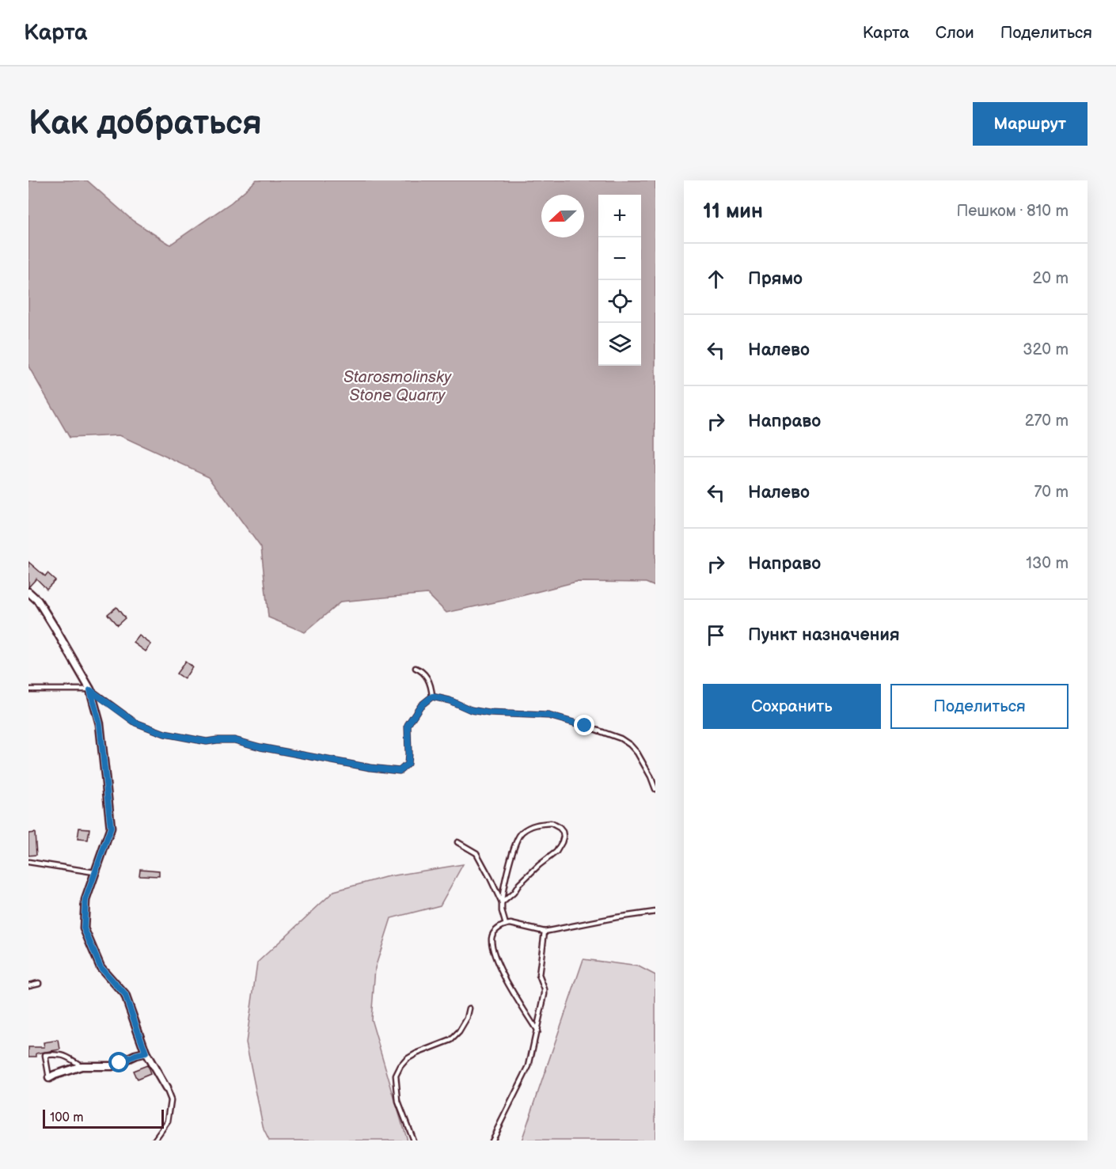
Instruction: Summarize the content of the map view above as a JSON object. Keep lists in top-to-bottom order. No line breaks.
{"water":["Starosmolinsky Stone Quarry"],"scale_bar":"100 m","north":"left","page":{"header":"Карта","nav":["Карта","Слои","Поделиться"],"buttons":["Маршрут",["Сохранить","Поделиться"]],"title":"Как добраться","heading":["11 мин","Пешком · 810 m"],"map_buttons":["+","−"],"list":[["Прямо","20 m"],["Налево","320 m"],["Направо","270 m"],["Налево","70 m"],["Направо","130 m"],"Пункт назначения"],"scale":"100 m"}}
